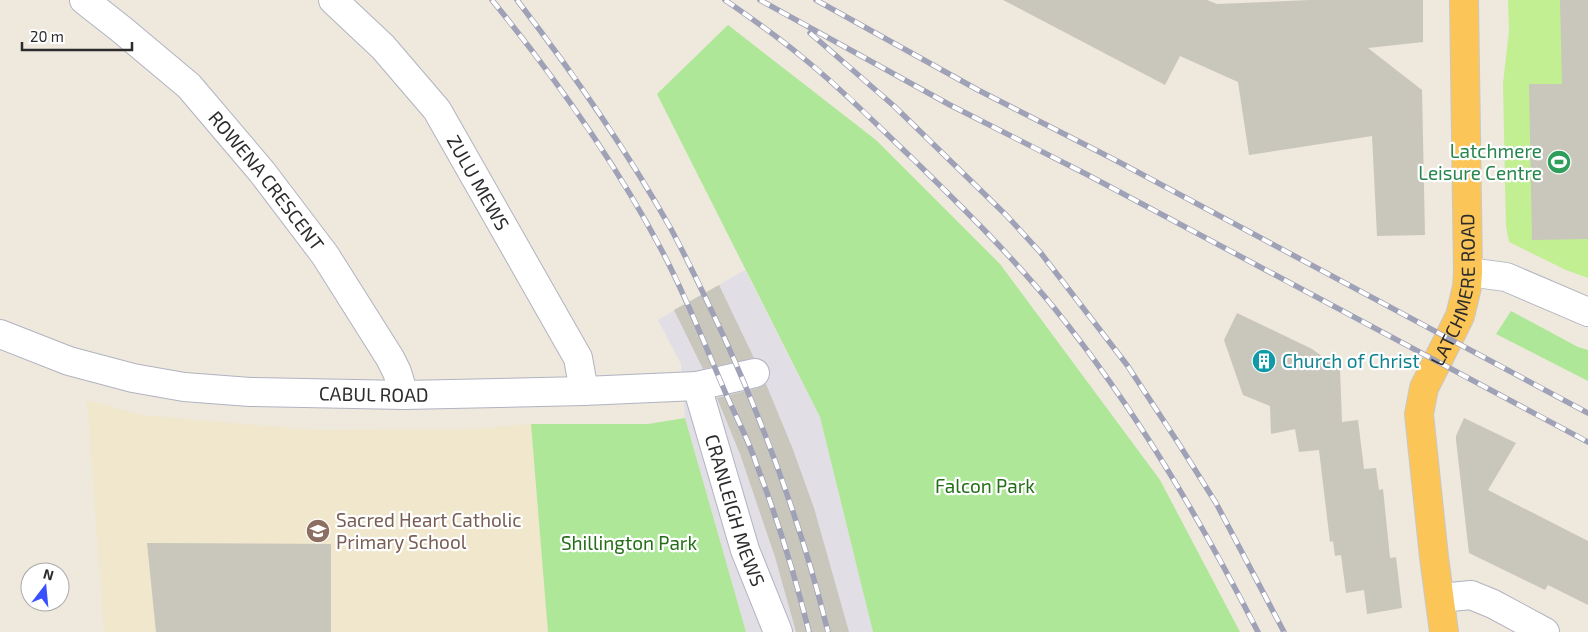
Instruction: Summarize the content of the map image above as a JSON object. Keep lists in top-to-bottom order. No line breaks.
{"streets":{"highway":["LATCHMERE ROAD"],"street":["ROWENA CRESCENT","ZULU MEWS","CABUL ROAD","CRANLEIGH MEWS"]},"crossings":[["ROWENA CRESCENT","CABUL ROAD"],["ZULU MEWS","CABUL ROAD"],["CABUL ROAD","CRANLEIGH MEWS"]],"parks":["Falcon Park","Shillington Park"],"places":{"sports":["Latchmere Leisure Centre"],"building":["Church of Christ"],"school or university":["Sacred Heart Catholic Primary School"]},"scale_bar":"20 m","north":"top"}
